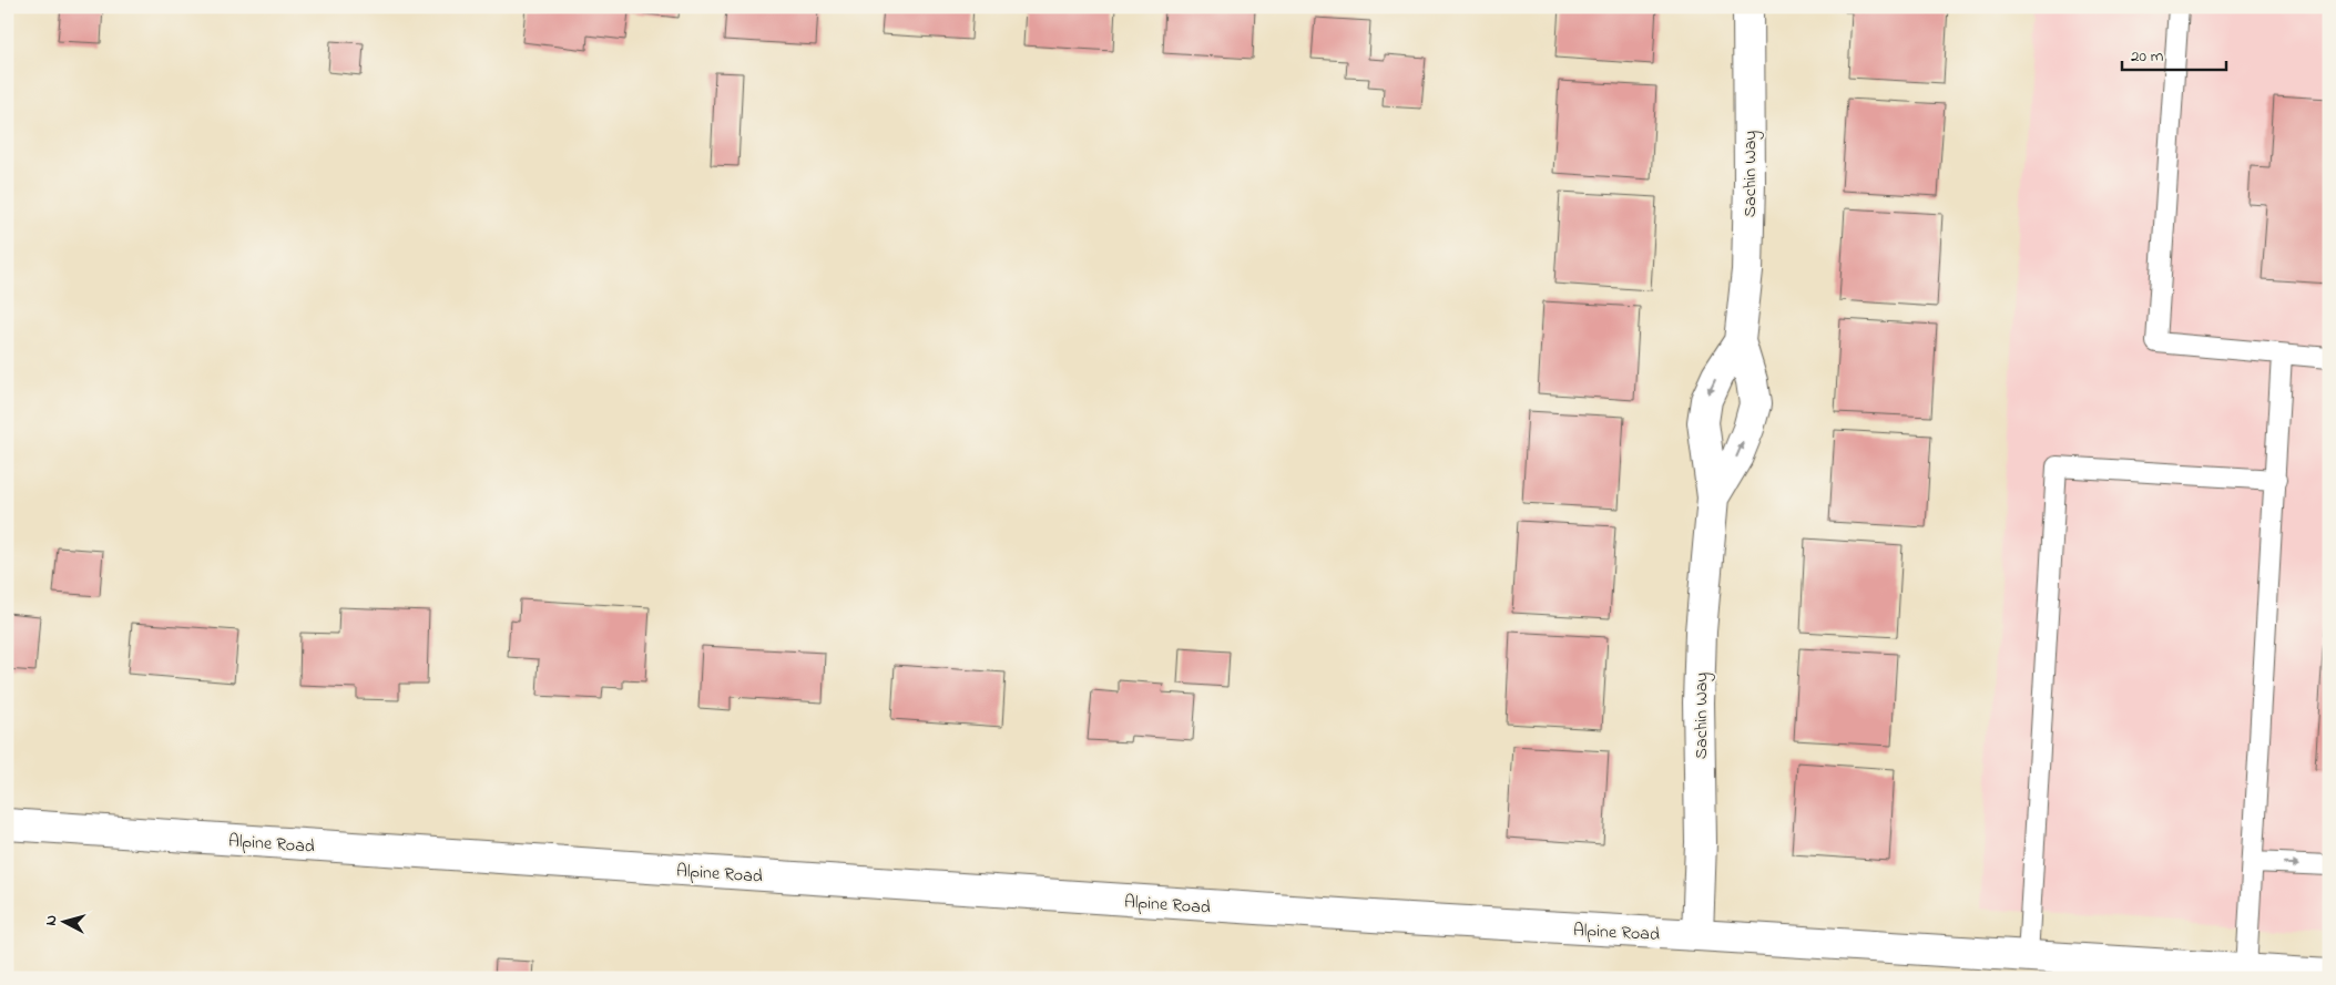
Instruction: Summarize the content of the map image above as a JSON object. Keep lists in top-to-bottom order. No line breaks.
{"streets":{"street":["Sachin Way","Alpine Road"]},"crossings":[["Sachin Way","Alpine Road"]],"scale_bar":"20 m","north":"left"}
